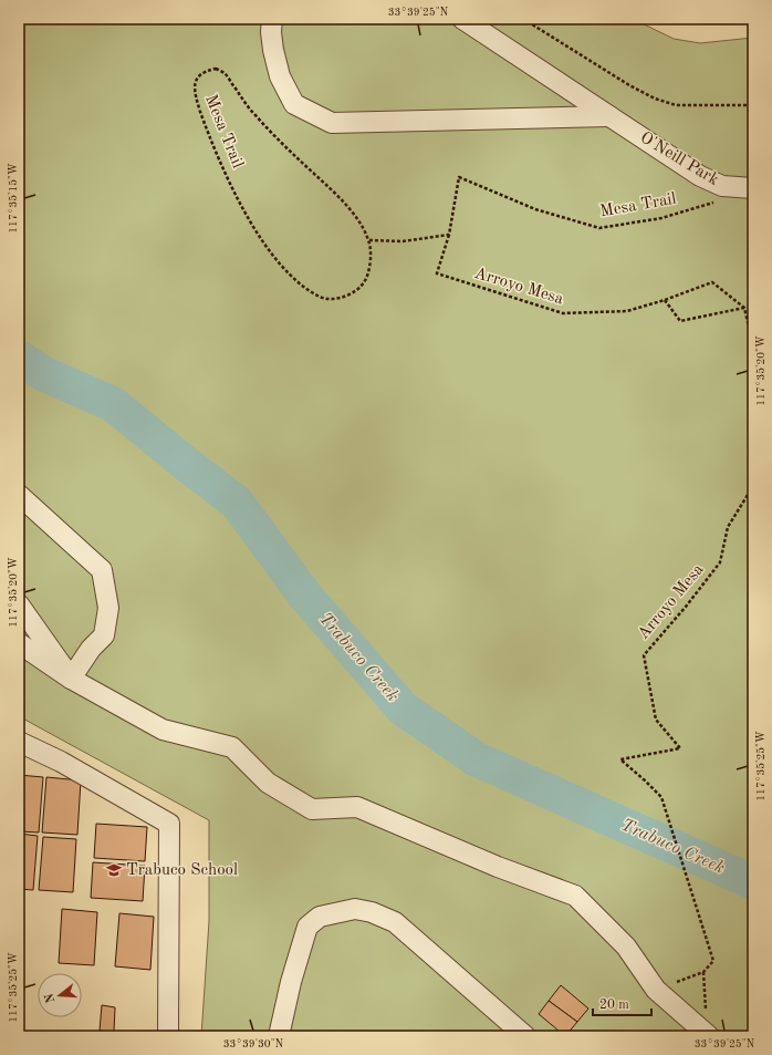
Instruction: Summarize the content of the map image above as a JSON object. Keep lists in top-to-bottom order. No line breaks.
{"streets":{"street":["O'Neill Park"],"path":["Mesa Trail","Arroyo Mesa"]},"crossings":[["Mesa Trail","Arroyo Mesa"]],"water":["Trabuco Creek"],"places":{"school or university":["Trabuco School"]},"scale_bar":"20 m","north":"left","coordinates":["33°39'25\"N","117°35'15\"W","117°35'20\"W","117°35'25\"W","33°39'30\"N"]}
